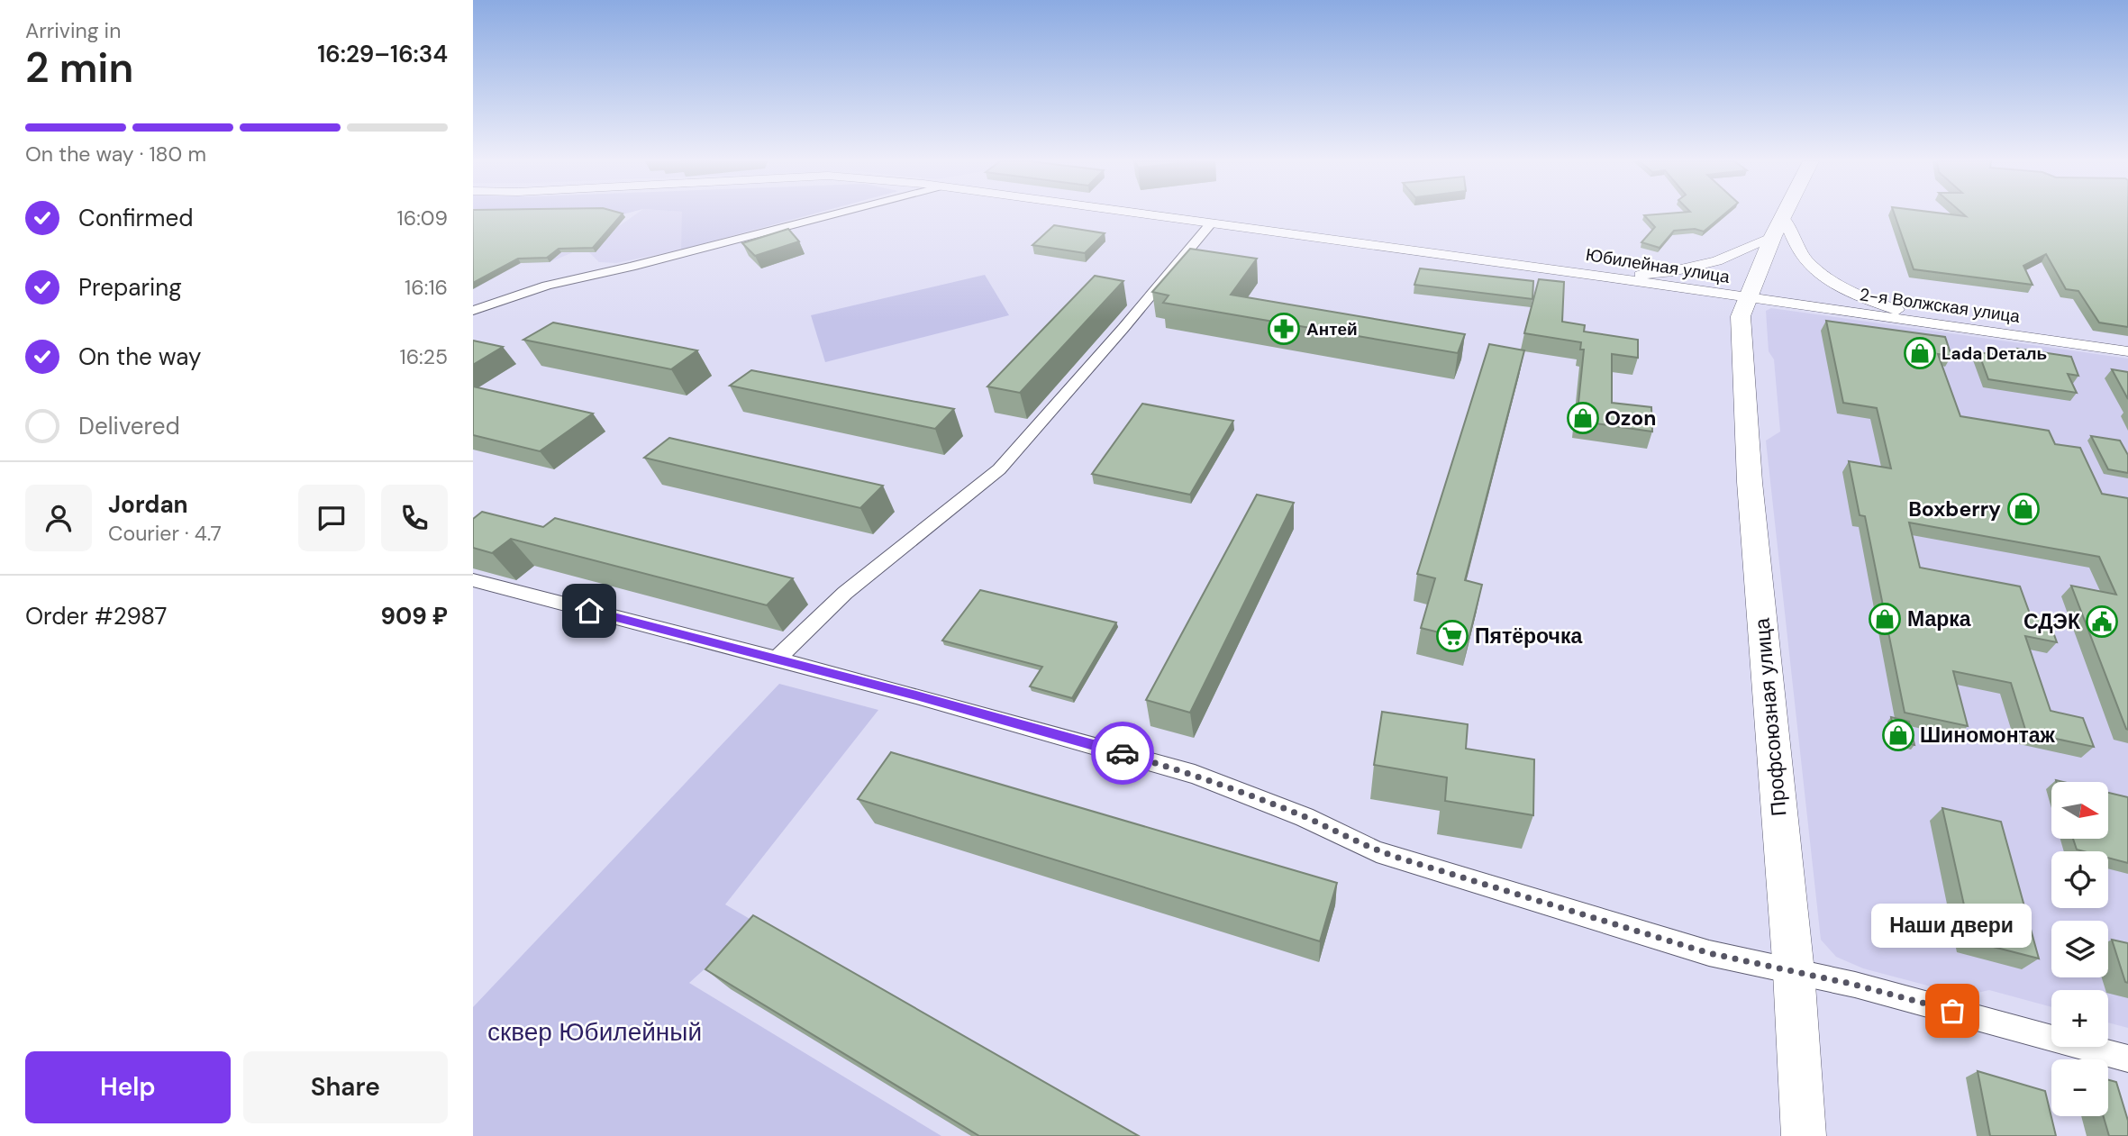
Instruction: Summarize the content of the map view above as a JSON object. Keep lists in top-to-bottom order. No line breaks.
{"streets":{"highway":["Профсоюзная улица"],"street":["Юбилейная улица","2-я Волжская улица"]},"crossings":[["Юбилейная улица","2-я Волжская улица"],["Юбилейная улица","Профсоюзная улица"],["2-я Волжская улица","Профсоюзная улица"]],"parks":["сквер Юбилейный"],"places":{"pharmacy":["Антей"],"shop":["Lada Dеталь","Ozon","Boxberry","Марка","Шиномонтаж"],"public building":["СДЭК"],"supermarket":["Пятёрочка"],"other":["Наши двери"]},"north":"right","page":{"heading":["2 min","Arriving in","16:29–16:34"],"panel":["Jordan","Courier · 4.7","Order #2987","909 ₽"],"bar":"On the way · 180 m","list":[["Confirmed","16:09"],["Preparing","16:16"],["On the way","16:25"],"Delivered"],"map_buttons":["+","−"],"bubble":"Наши двери","buttons":["Help","Share"]}}
